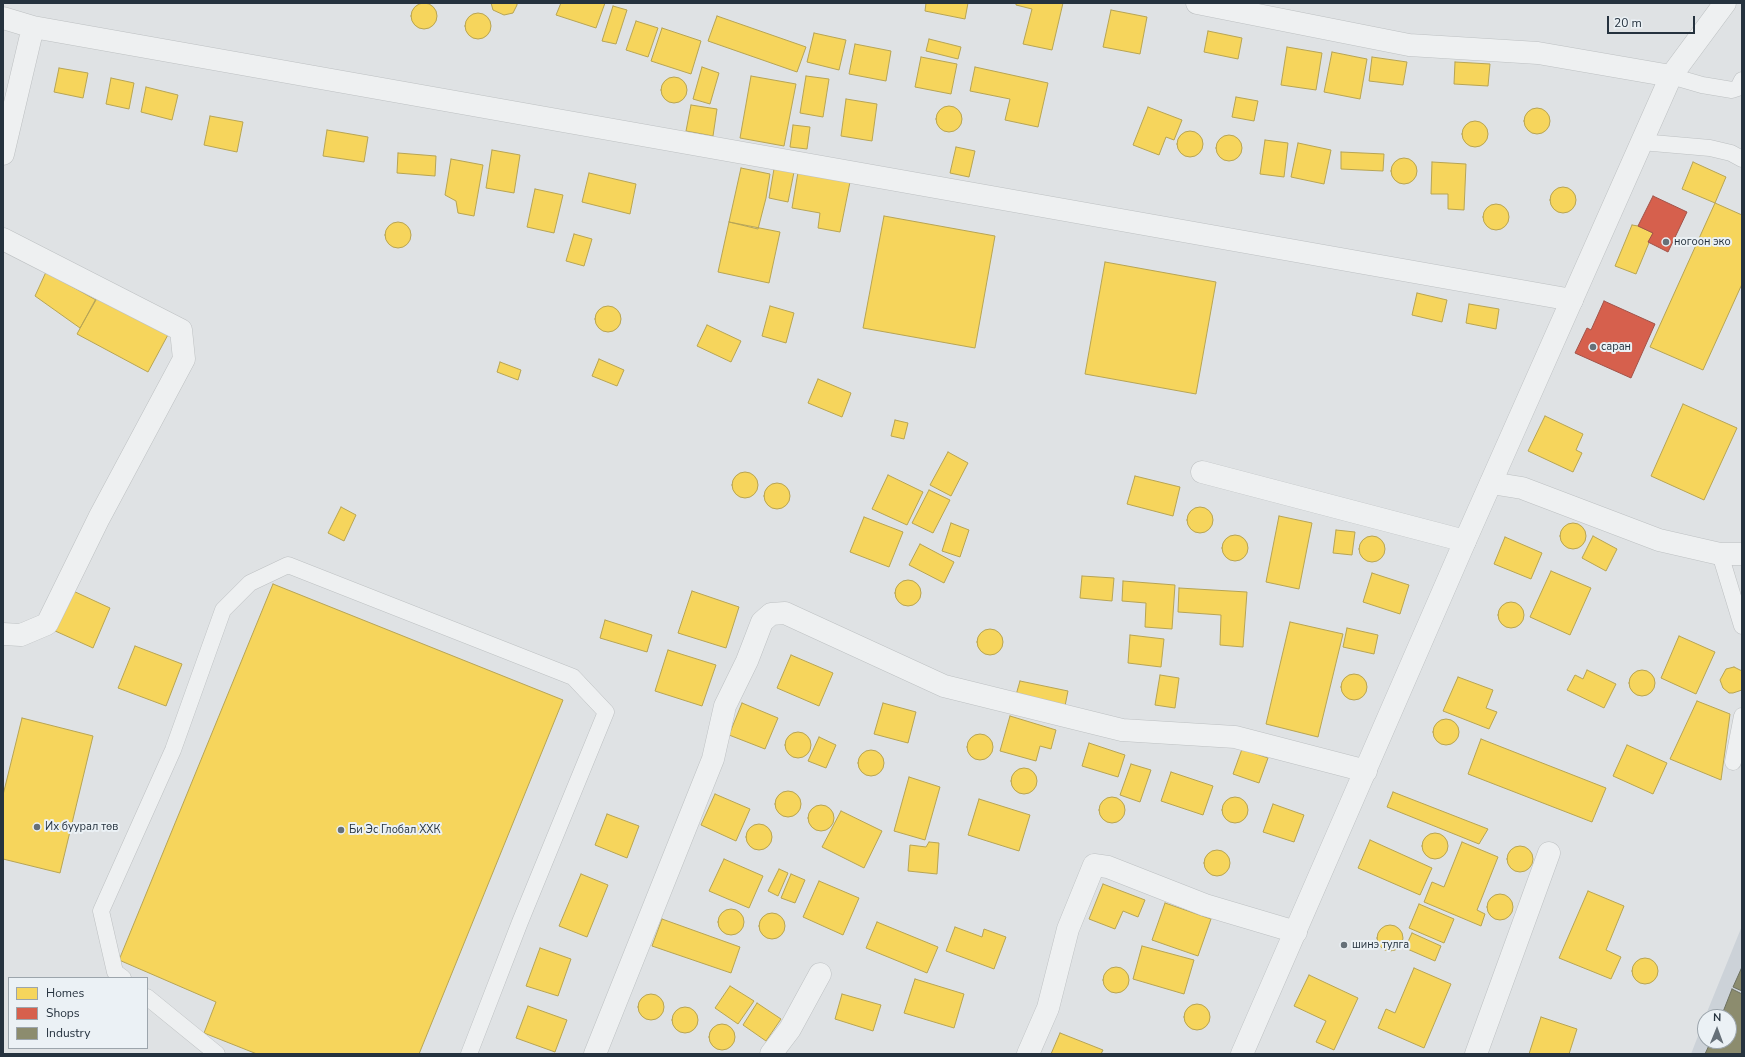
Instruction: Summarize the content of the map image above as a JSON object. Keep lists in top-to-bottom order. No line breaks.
{"places":["ногоон эко","саран","Их буурал төв","Би Эс Глобал ХХК","шинэ тулга"],"legend":["Homes","Shops","Industry"],"scale_bar":"20 m","north":"top"}
